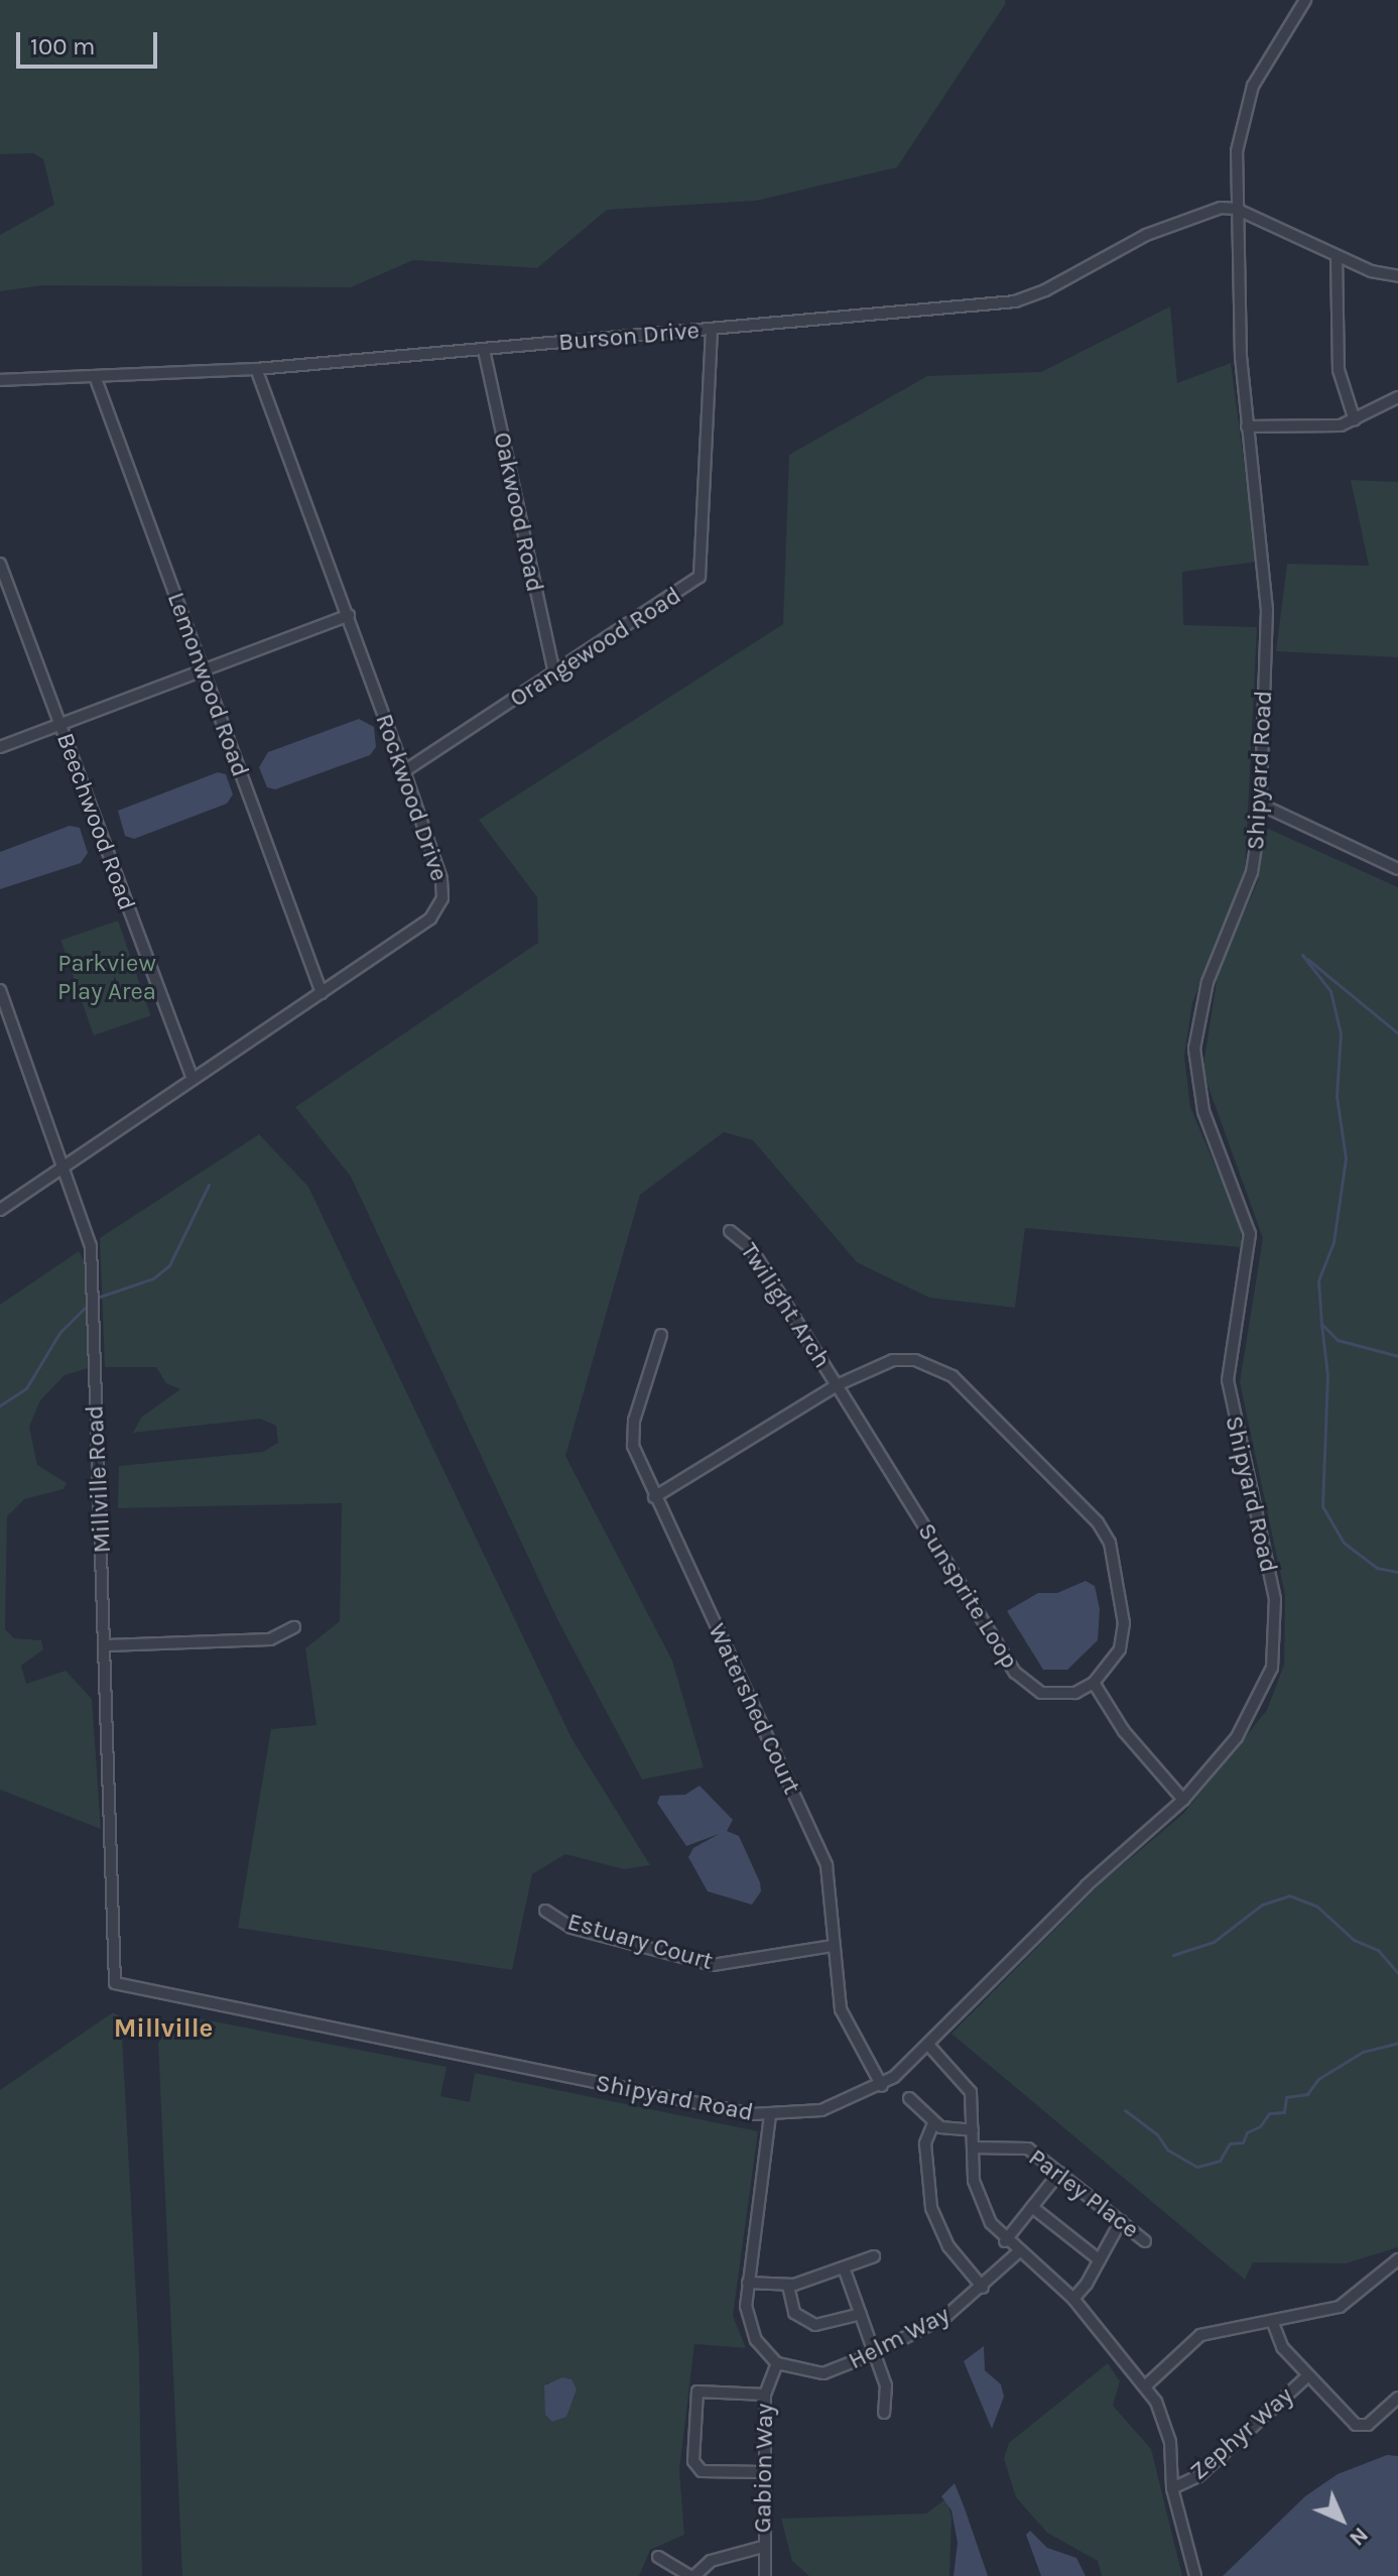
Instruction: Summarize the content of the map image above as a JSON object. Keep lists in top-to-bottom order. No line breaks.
{"streets":{"street":["Burson Drive","Oakwood Road","Orangewood Road","Lemonwood Road","Shipyard Road","Rockwood Drive","Beechwood Road","Twilight Arch","Millville Road","Sunsprite Loop","Watershed Court","Estuary Court","Parley Place","Helm Way","Zephyr Way","Gabion Way"]},"crossings":[["Burson Drive","Oakwood Road"],["Burson Drive","Orangewood Road"],["Burson Drive","Lemonwood Road"],["Burson Drive","Shipyard Road"],["Burson Drive","Rockwood Drive"],["Oakwood Road","Orangewood Road"],["Orangewood Road","Rockwood Drive"],["Lemonwood Road","Rockwood Drive"],["Shipyard Road","Millville Road"],["Shipyard Road","Watershed Court"],["Rockwood Drive","Beechwood Road"],["Rockwood Drive","Millville Road"],["Twilight Arch","Sunsprite Loop"],["Watershed Court","Estuary Court"],["Helm Way","Gabion Way"]],"districts":["Millville"],"parks":["Parkview Play Area"],"scale_bar":"100 m","north":"bottom right"}
